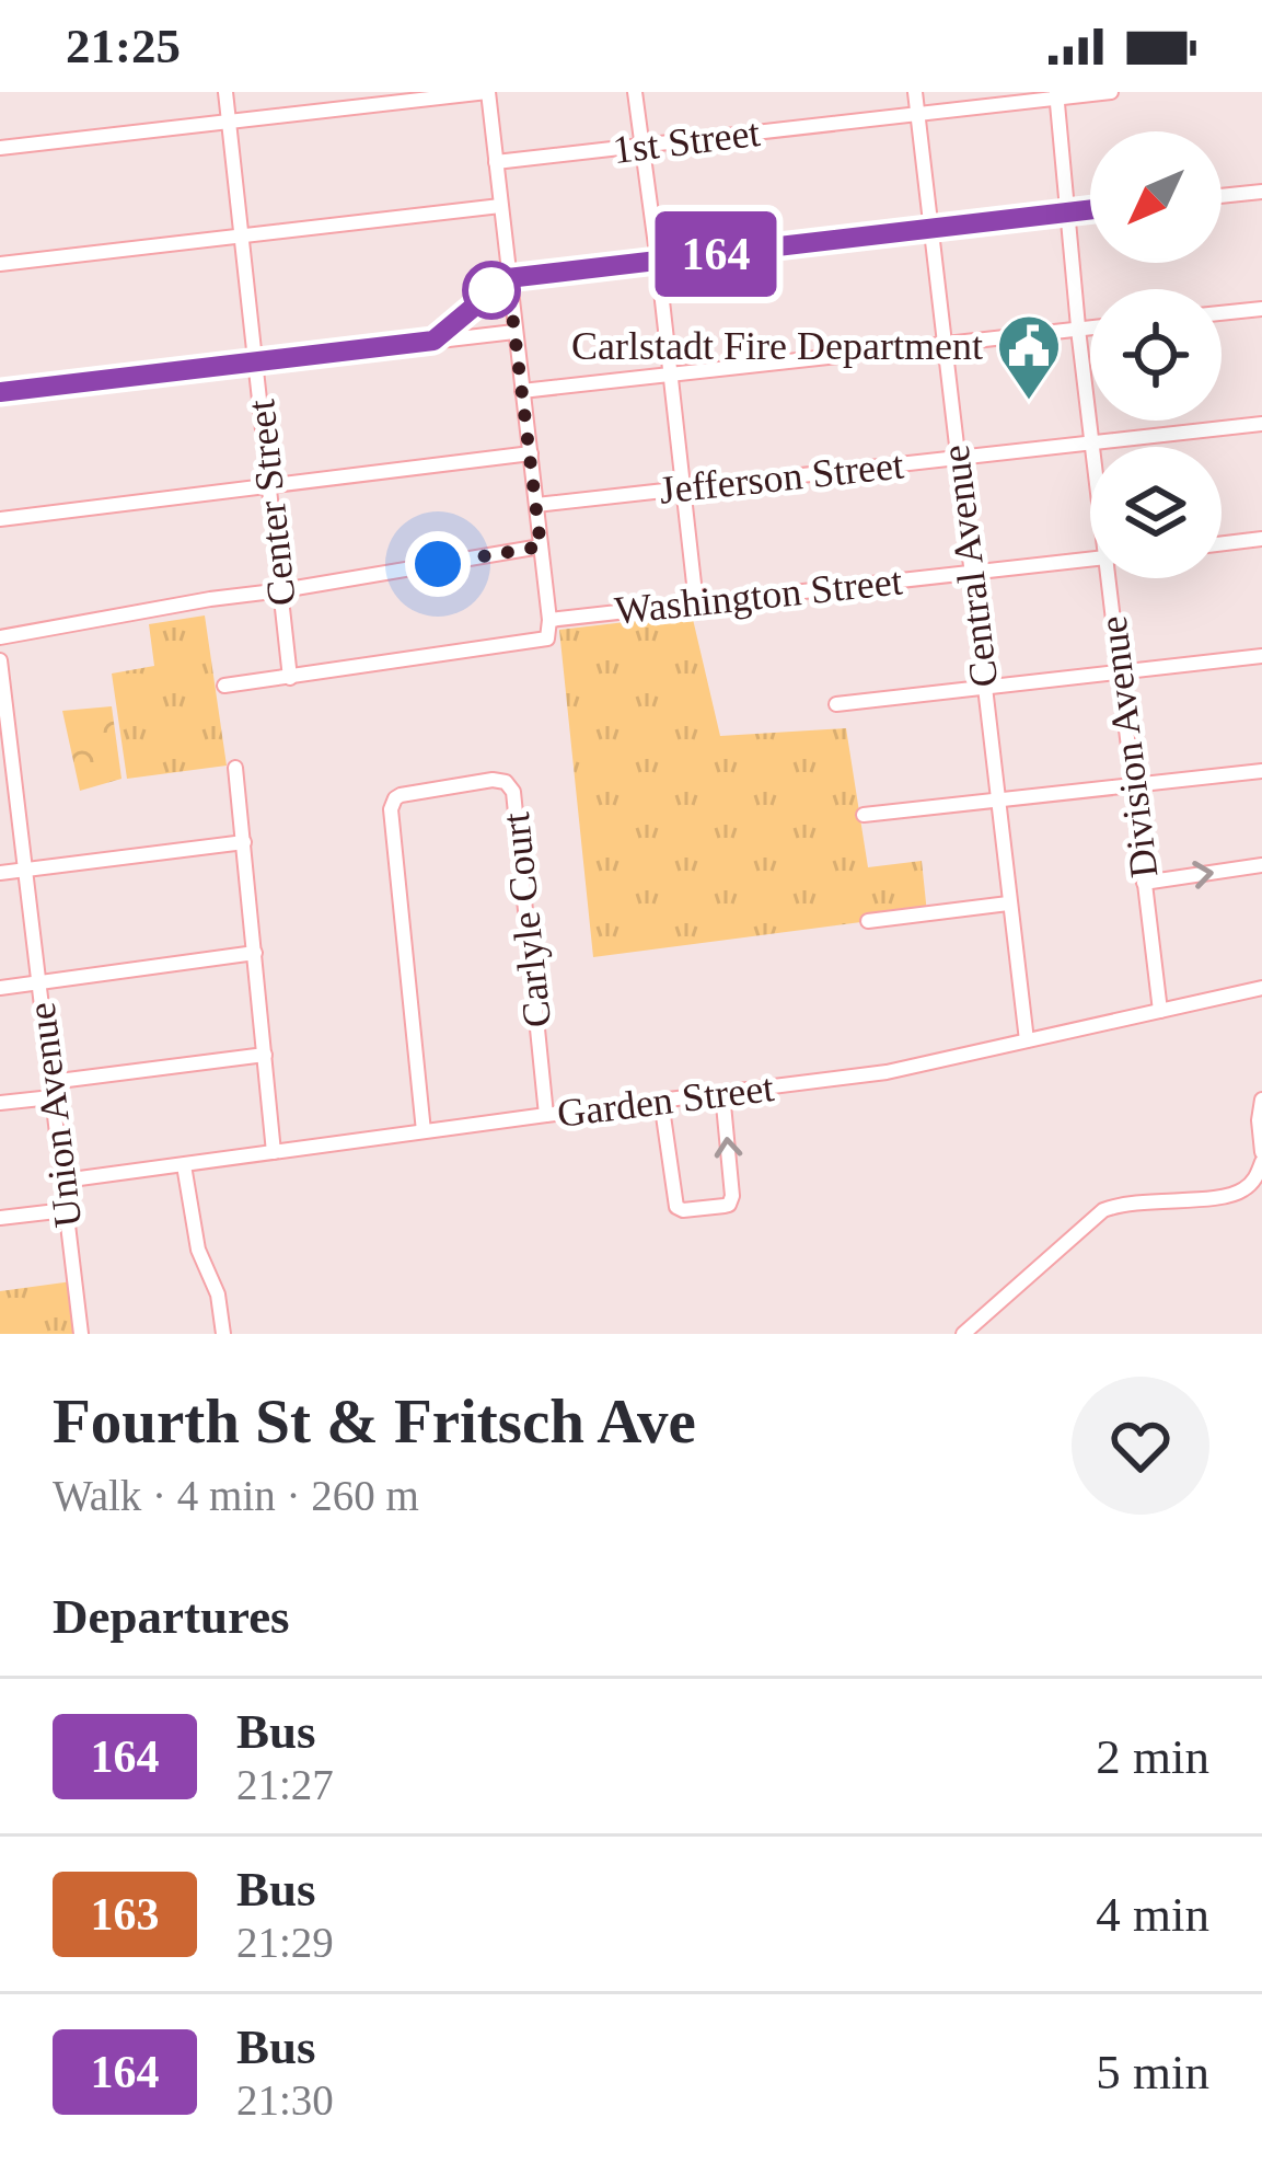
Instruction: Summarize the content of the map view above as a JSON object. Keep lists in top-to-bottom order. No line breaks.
{"streets":{"street":["1st Street","Jefferson Street","Center Street","Central Avenue","Washington Street","Division Avenue","Carlyle Court","Garden Street","Union Avenue"]},"crossings":[["1st Street","Central Avenue"],["1st Street","Division Avenue"],["Jefferson Street","Central Avenue"],["Jefferson Street","Division Avenue"],["Central Avenue","Washington Street"],["Central Avenue","Garden Street"],["Division Avenue","Garden Street"],["Carlyle Court","Garden Street"],["Garden Street","Union Avenue"]],"places":{"public building":["Carlstadt Fire Department"]},"lines":["bus line 164"],"north":"bottom left","page":{"status":"21:25","on_map":"164","heading":[["Fourth St & Fritsch Ave","Walk · 4 min · 260 m"],"Departures"],"list":[{"mark":"164","name":"Bus","note":"21:27","value":"2 min"},{"mark":"163","name":"Bus","note":"21:29","value":"4 min"},{"mark":"164","name":"Bus","note":"21:30","value":"5 min"}]}}
